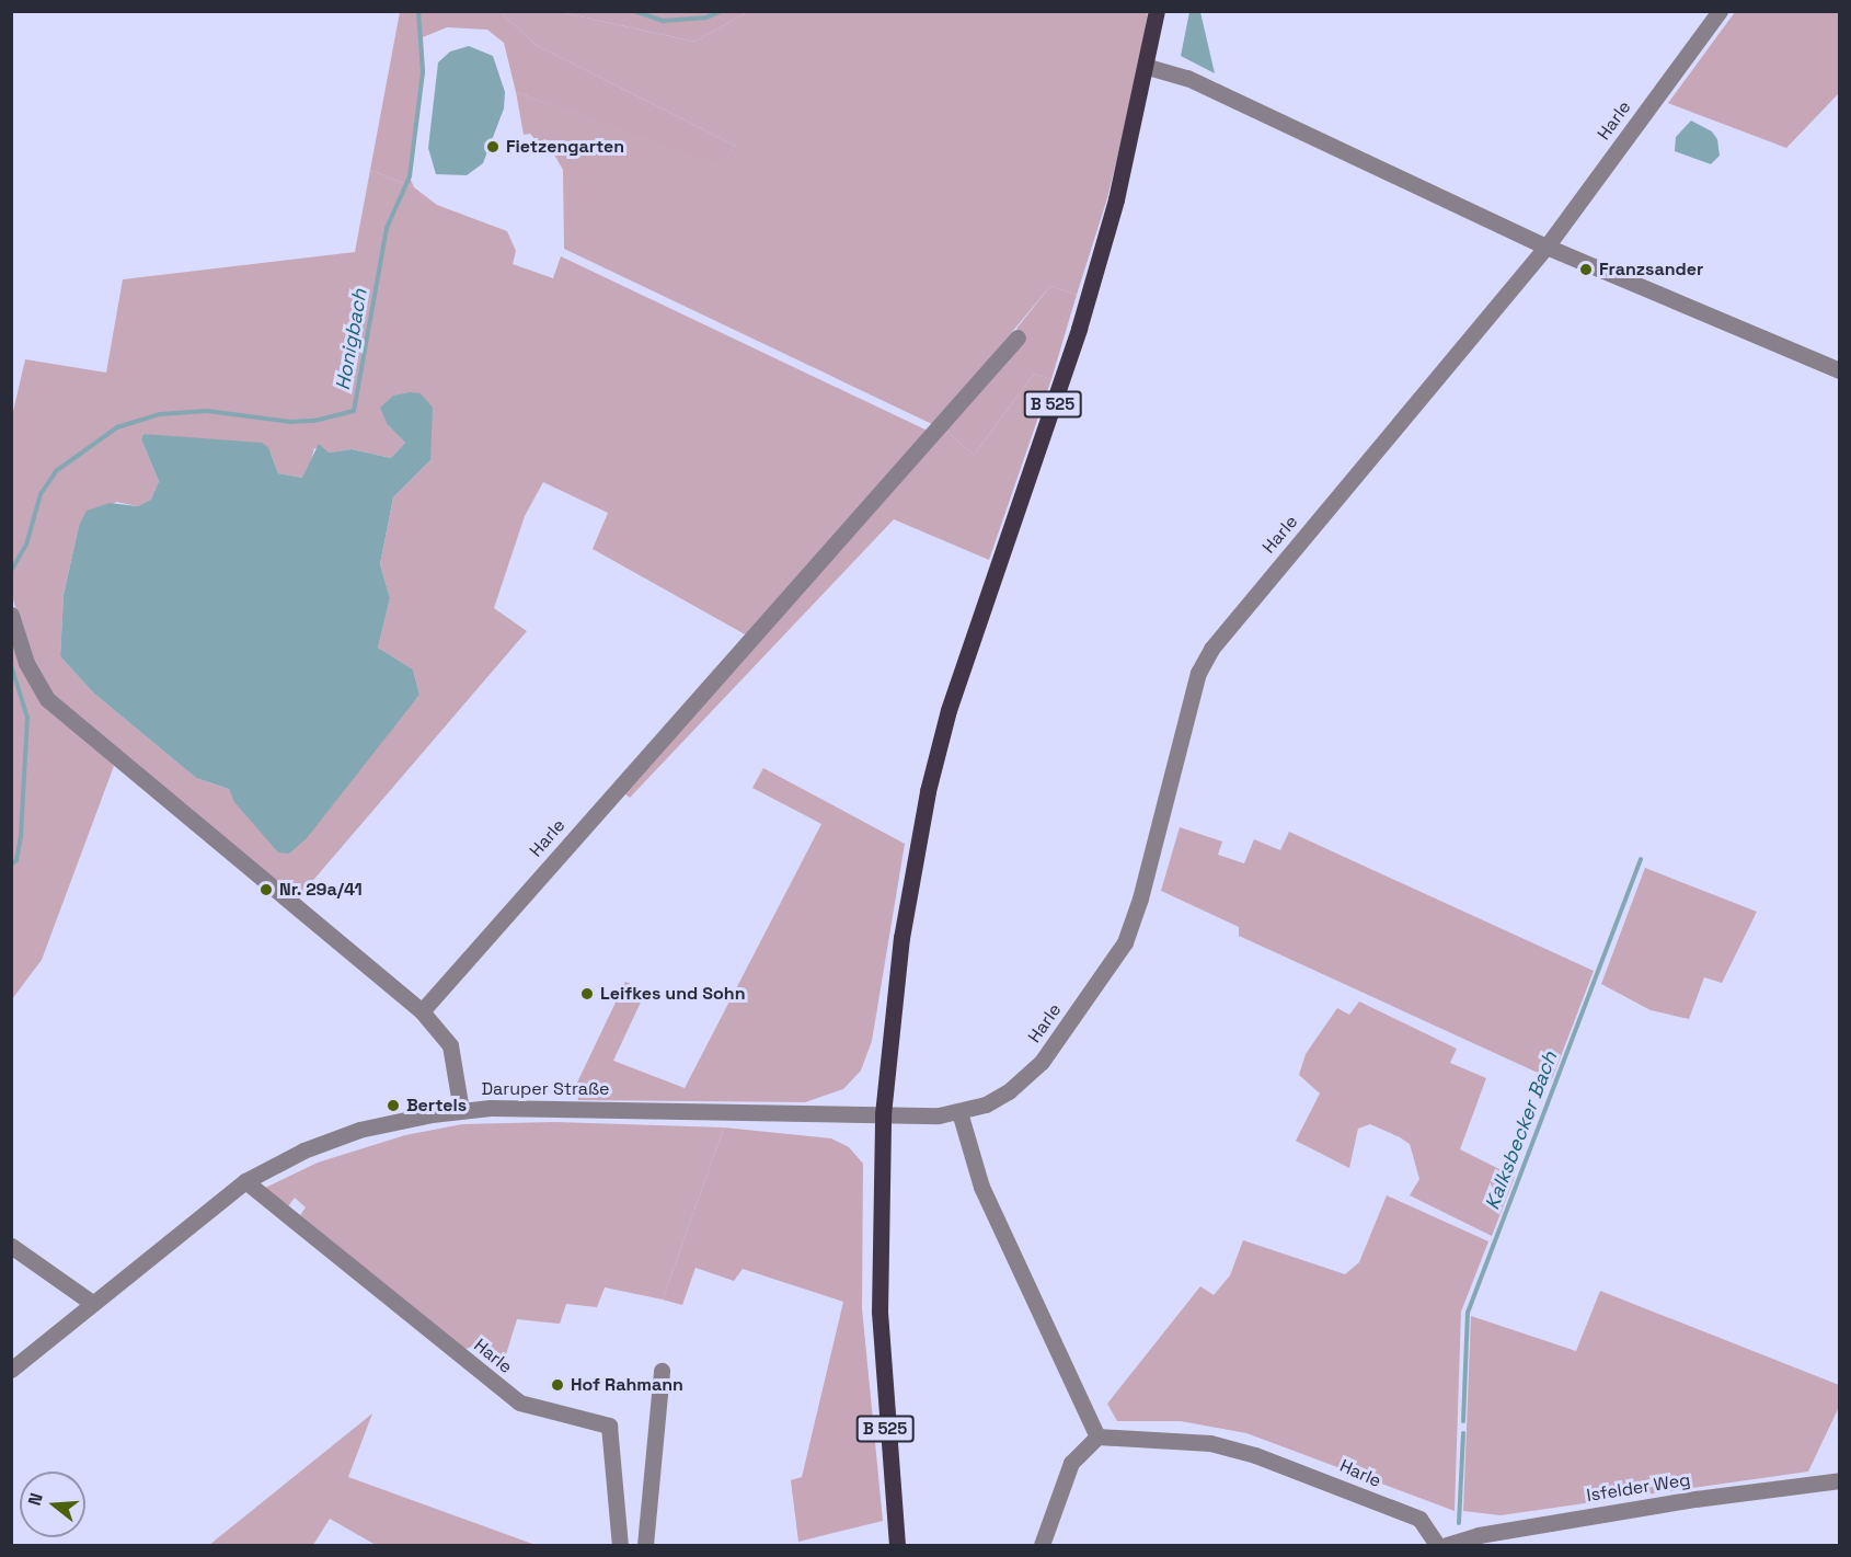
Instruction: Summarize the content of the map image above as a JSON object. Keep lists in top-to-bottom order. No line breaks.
{"streets":{"main road":["B 525"],"street":["Harle","Daruper Straße","Isfelder Weg"]},"crossings":[["Harle","B 525"],["Harle","Daruper Straße"],["B 525","Daruper Straße"]],"water":["Honigbach","Kalksbecker Bach"],"places":["Fietzengarten","Franzsander","Nr. 29a/41","Leifkes und Sohn","Bertels","Hof Rahmann"],"north":"left"}
